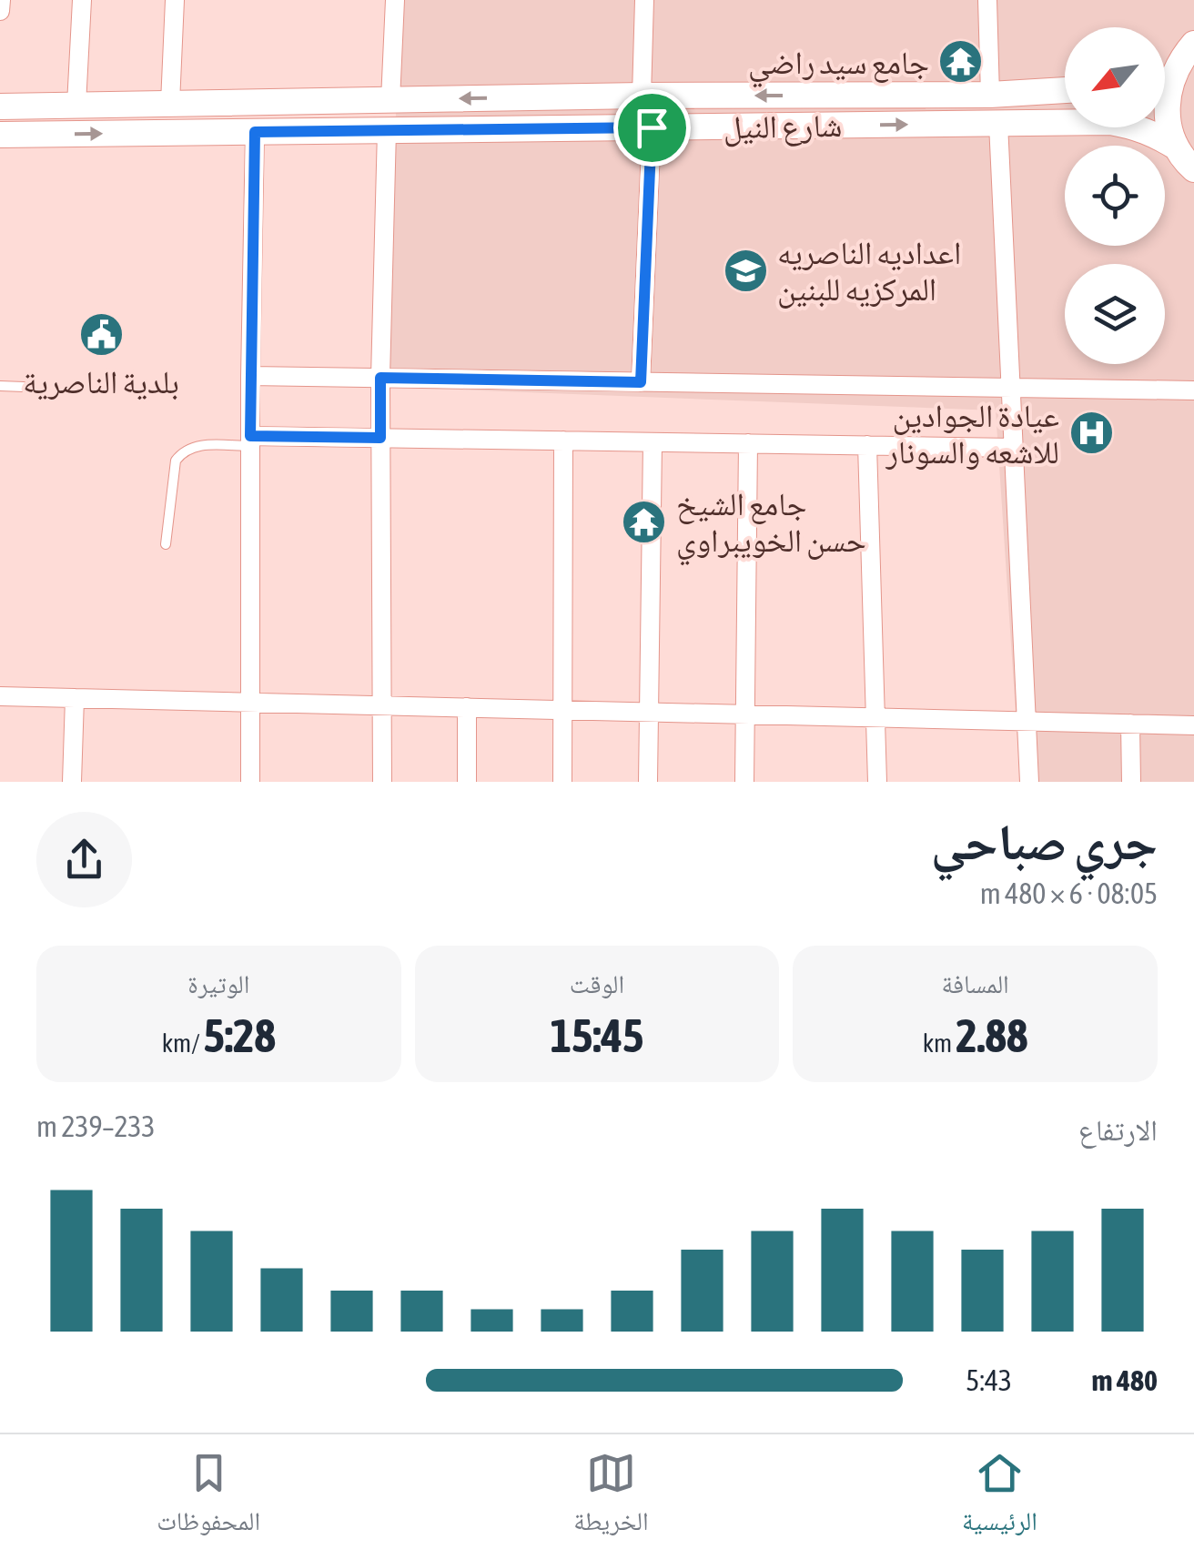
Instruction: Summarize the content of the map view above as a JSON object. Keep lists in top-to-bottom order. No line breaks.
{"streets":{"main road":["شارع النيل"]},"places":{"temple":["جامع سيد راضي","جامع الشيخ حسن الخويبراوي"],"school or university":["اعداديه الناصريه المركزيه للبنين"],"public building":["بلدية الناصرية"],"hospital":["عيادة الجوادين للاشعه والسونار"]},"north":"bottom left","page":{"heading":["جري صباحي","08:05 · 6 × 480 m"],"stats":[["المسافة","2.88 km"],["الوقت","15:45"],["الوتيرة","5:28 /km"]],"chart":["الارتفاع","233–239 m"],"list":[{"name":"480 m","note":"5:43"}],"tabs":["الرئيسية","الخريطة","المحفوظات"]}}
